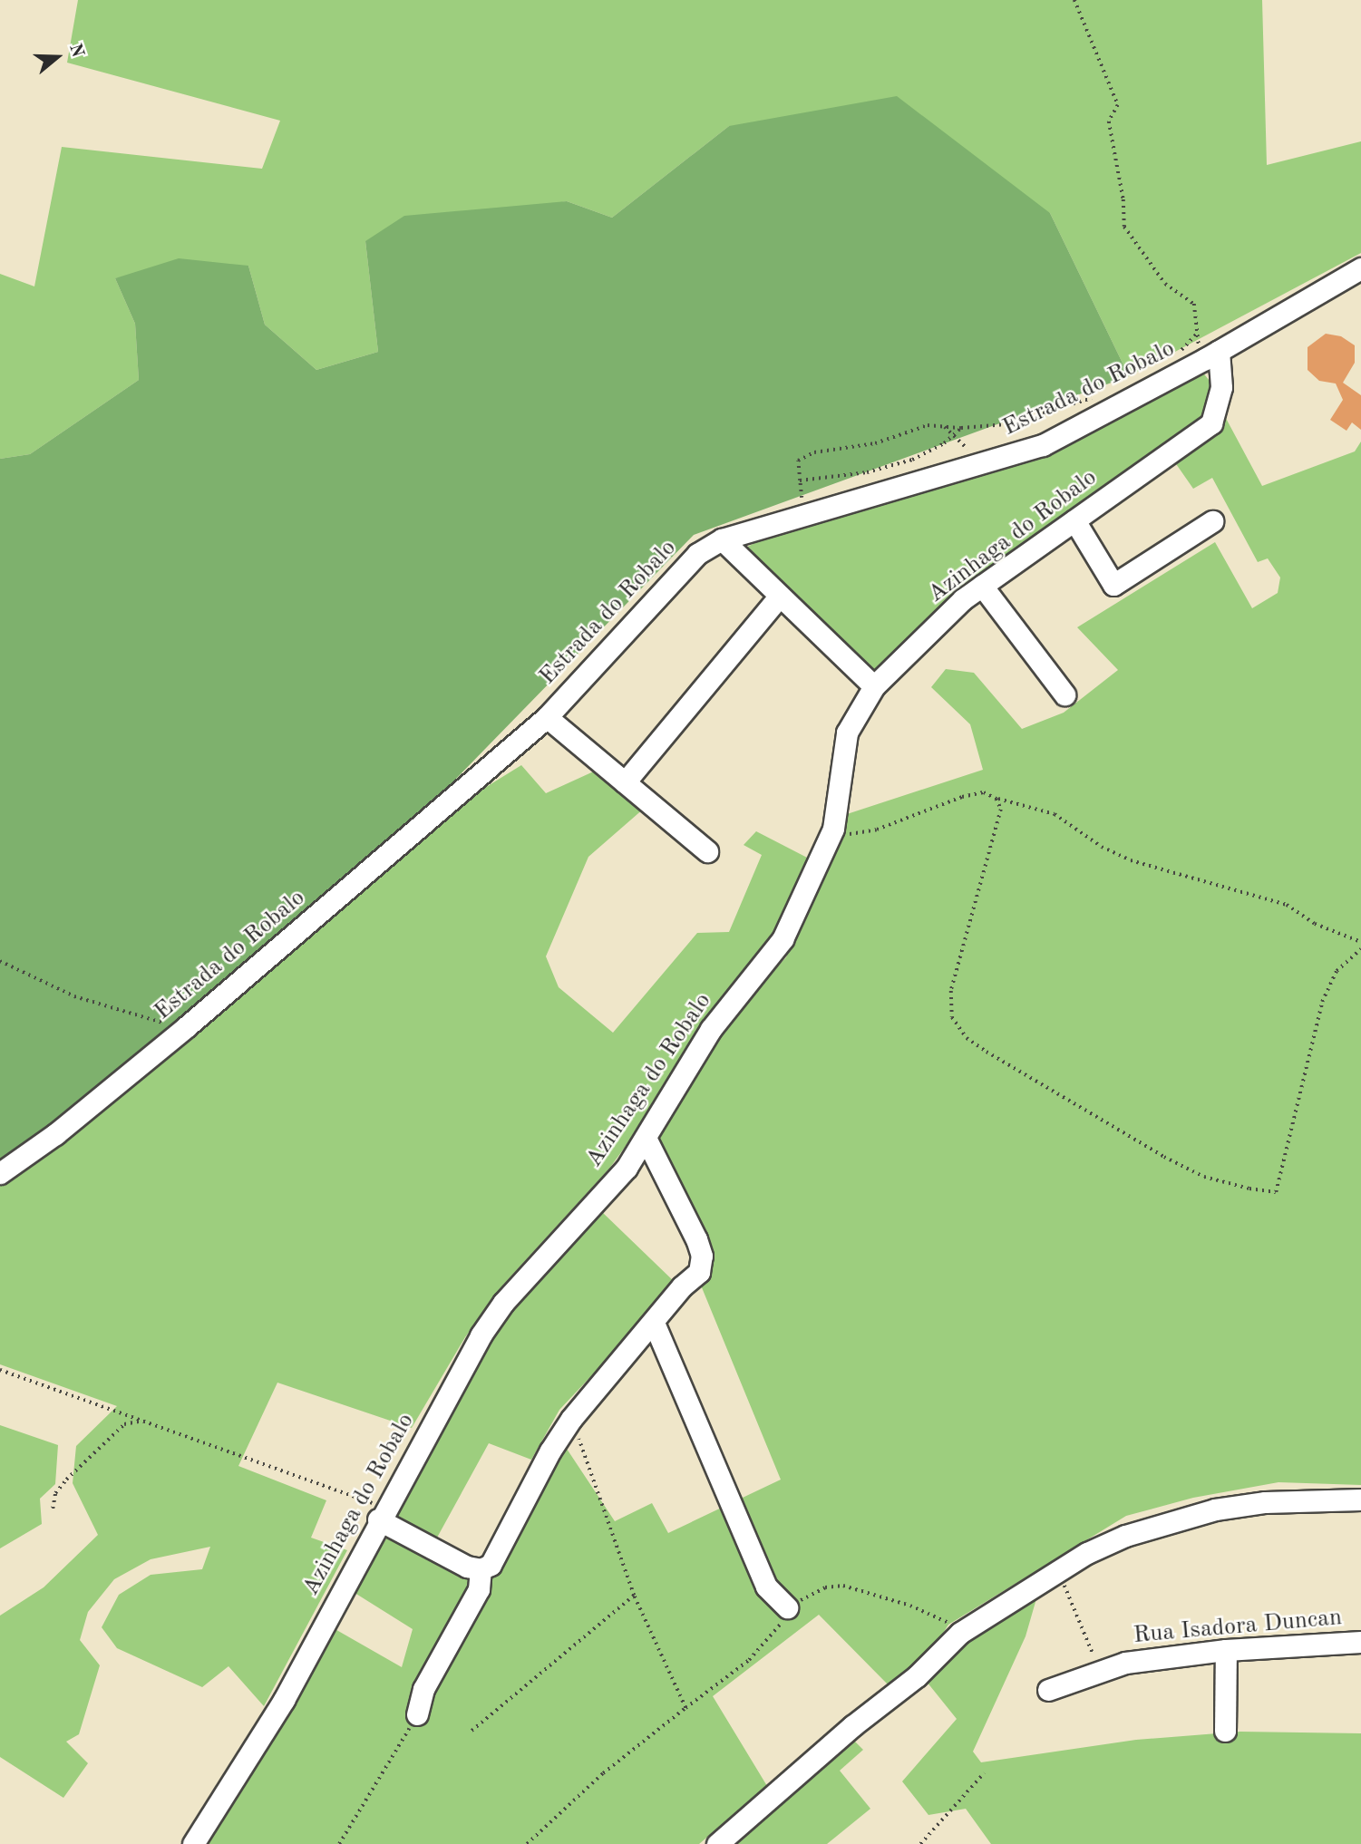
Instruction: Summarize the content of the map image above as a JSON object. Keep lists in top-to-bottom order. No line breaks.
{"streets":{"street":["Estrada do Robalo","Azinhaga do Robalo","Rua Isadora Duncan"]},"crossings":[["Estrada do Robalo","Azinhaga do Robalo"]],"north":"right"}
